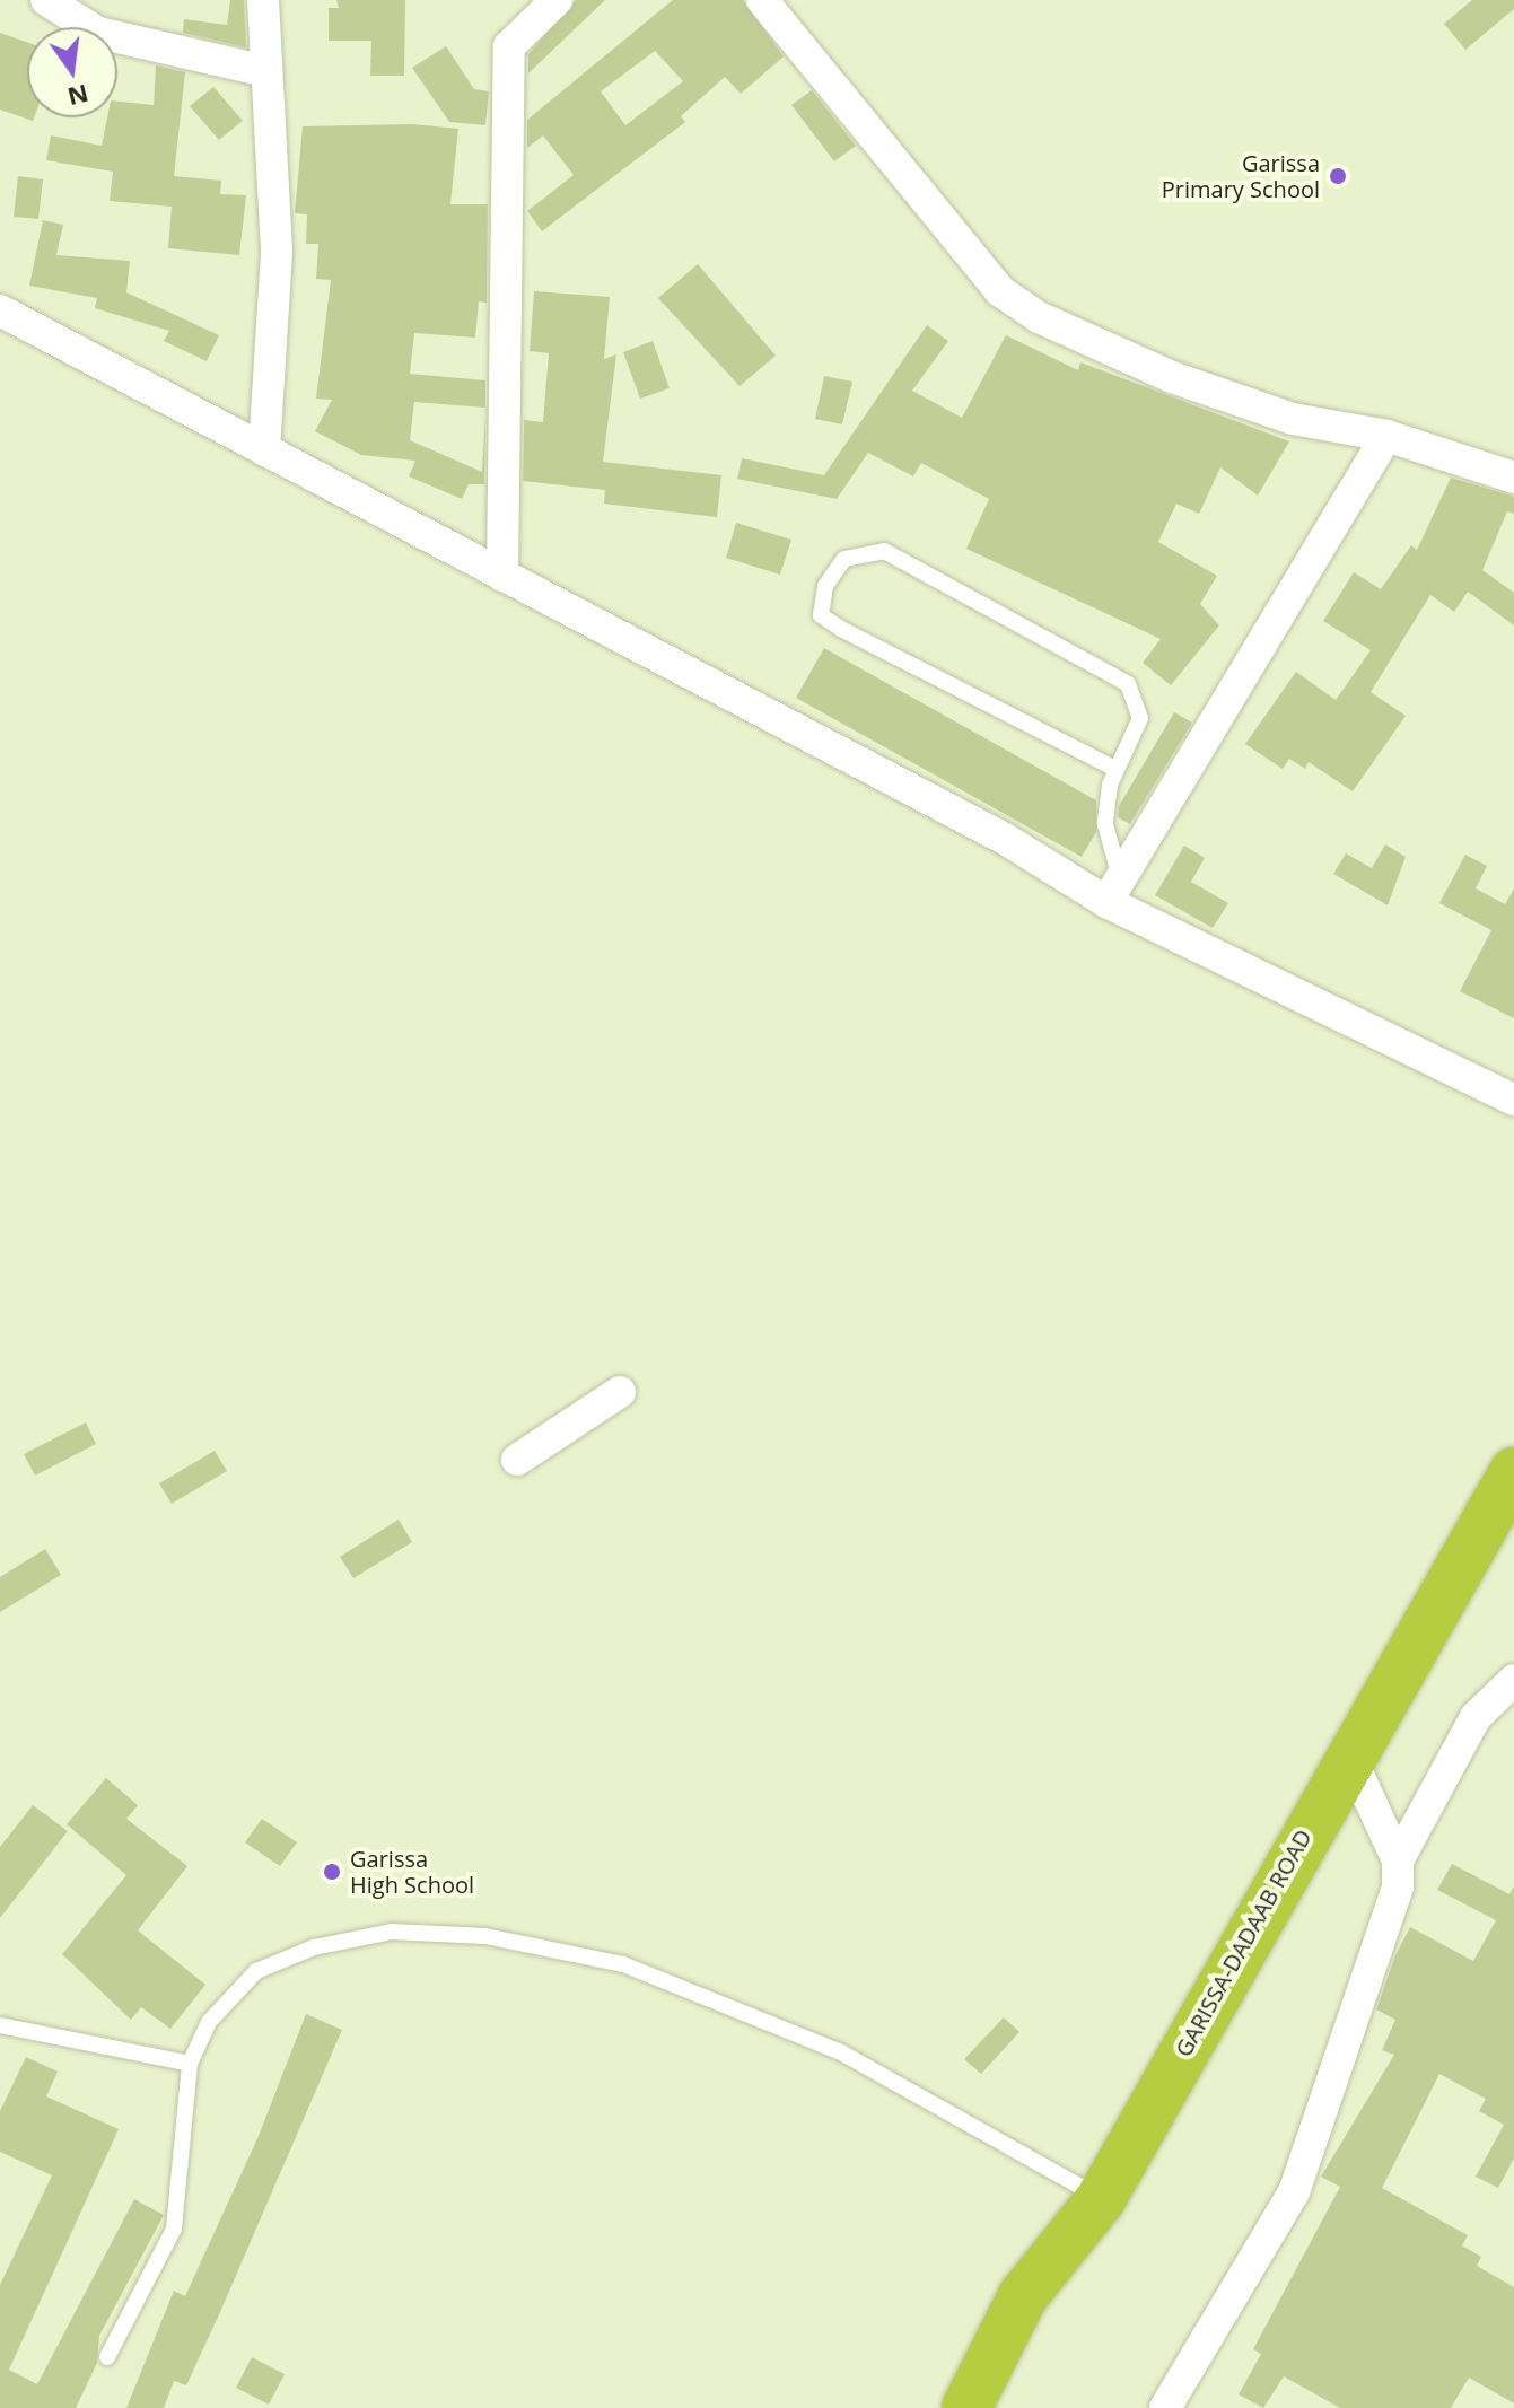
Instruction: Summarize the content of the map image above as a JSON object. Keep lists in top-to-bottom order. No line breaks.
{"streets":{"highway":["GARISSA-DADAAB ROAD"]},"places":["Garissa Primary School","Garissa High School"],"north":"bottom"}
